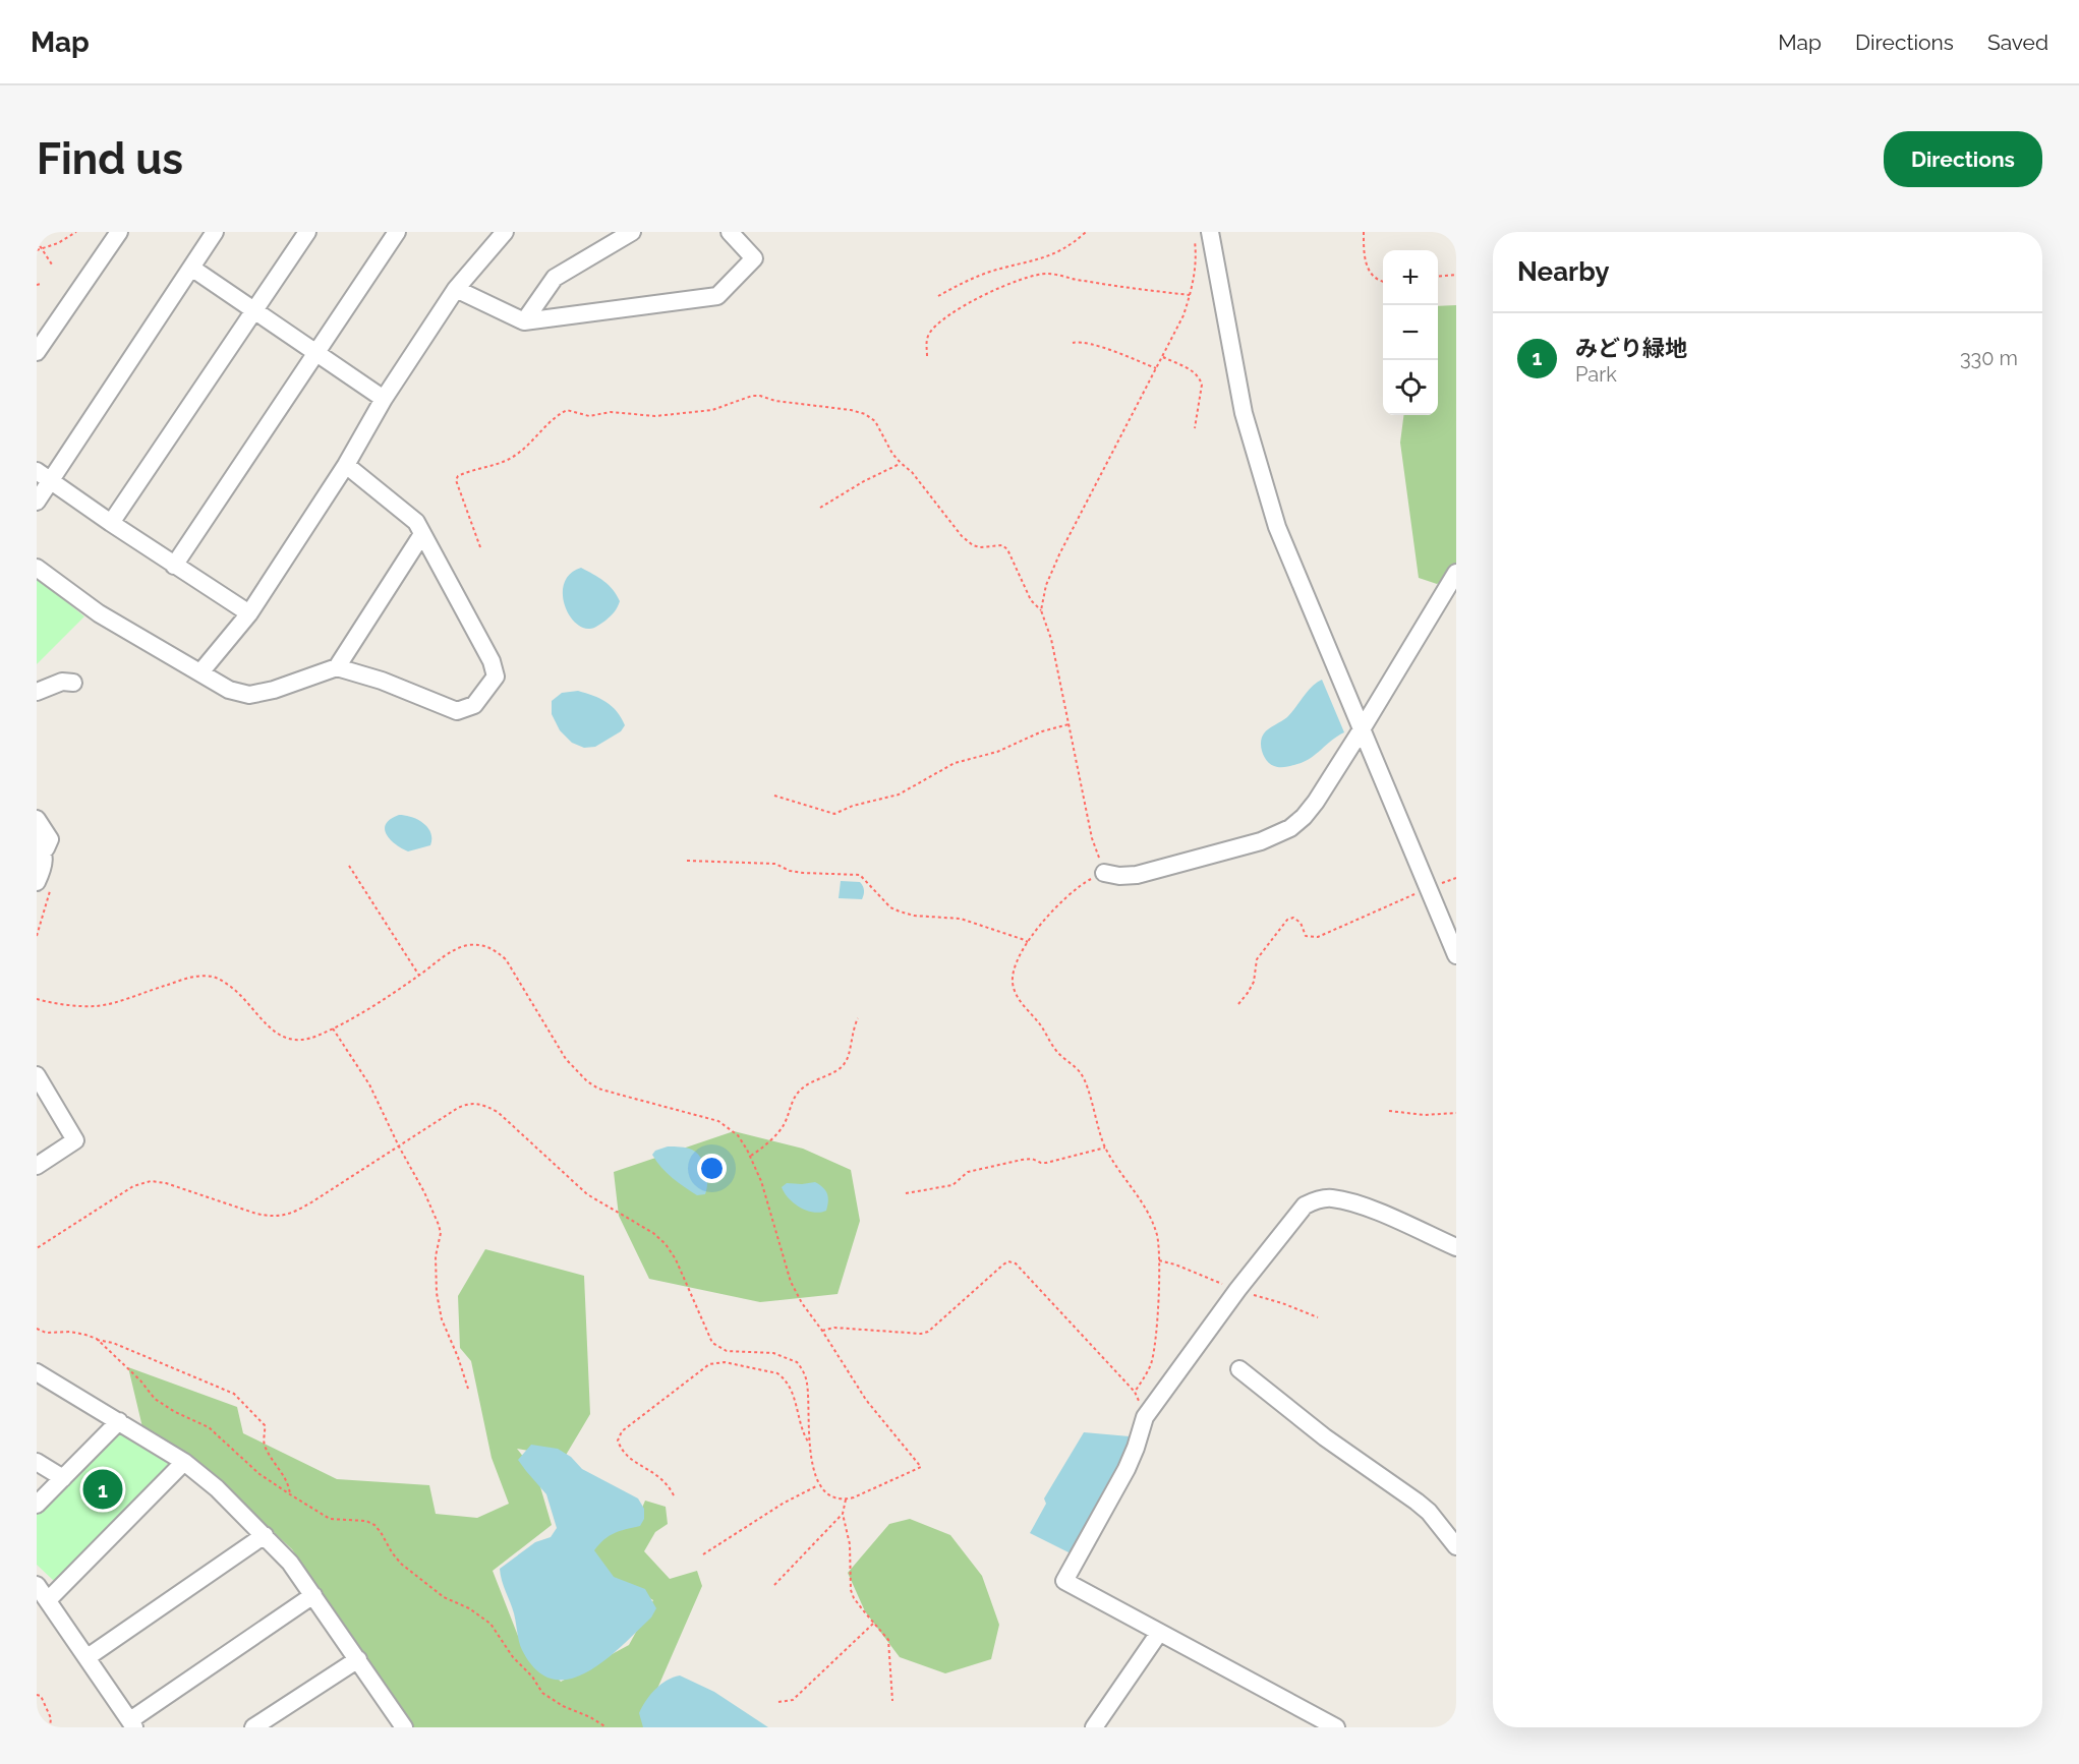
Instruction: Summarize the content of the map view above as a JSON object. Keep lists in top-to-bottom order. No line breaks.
{"page":{"header":"Map","nav":["Map","Directions","Saved"],"buttons":"Directions","title":"Find us","heading":"Nearby","map_buttons":["+","−"],"list":[{"mark":"1","name":"みどり緑地","note":"Park","value":"330 m"}],"pins":"1"}}
